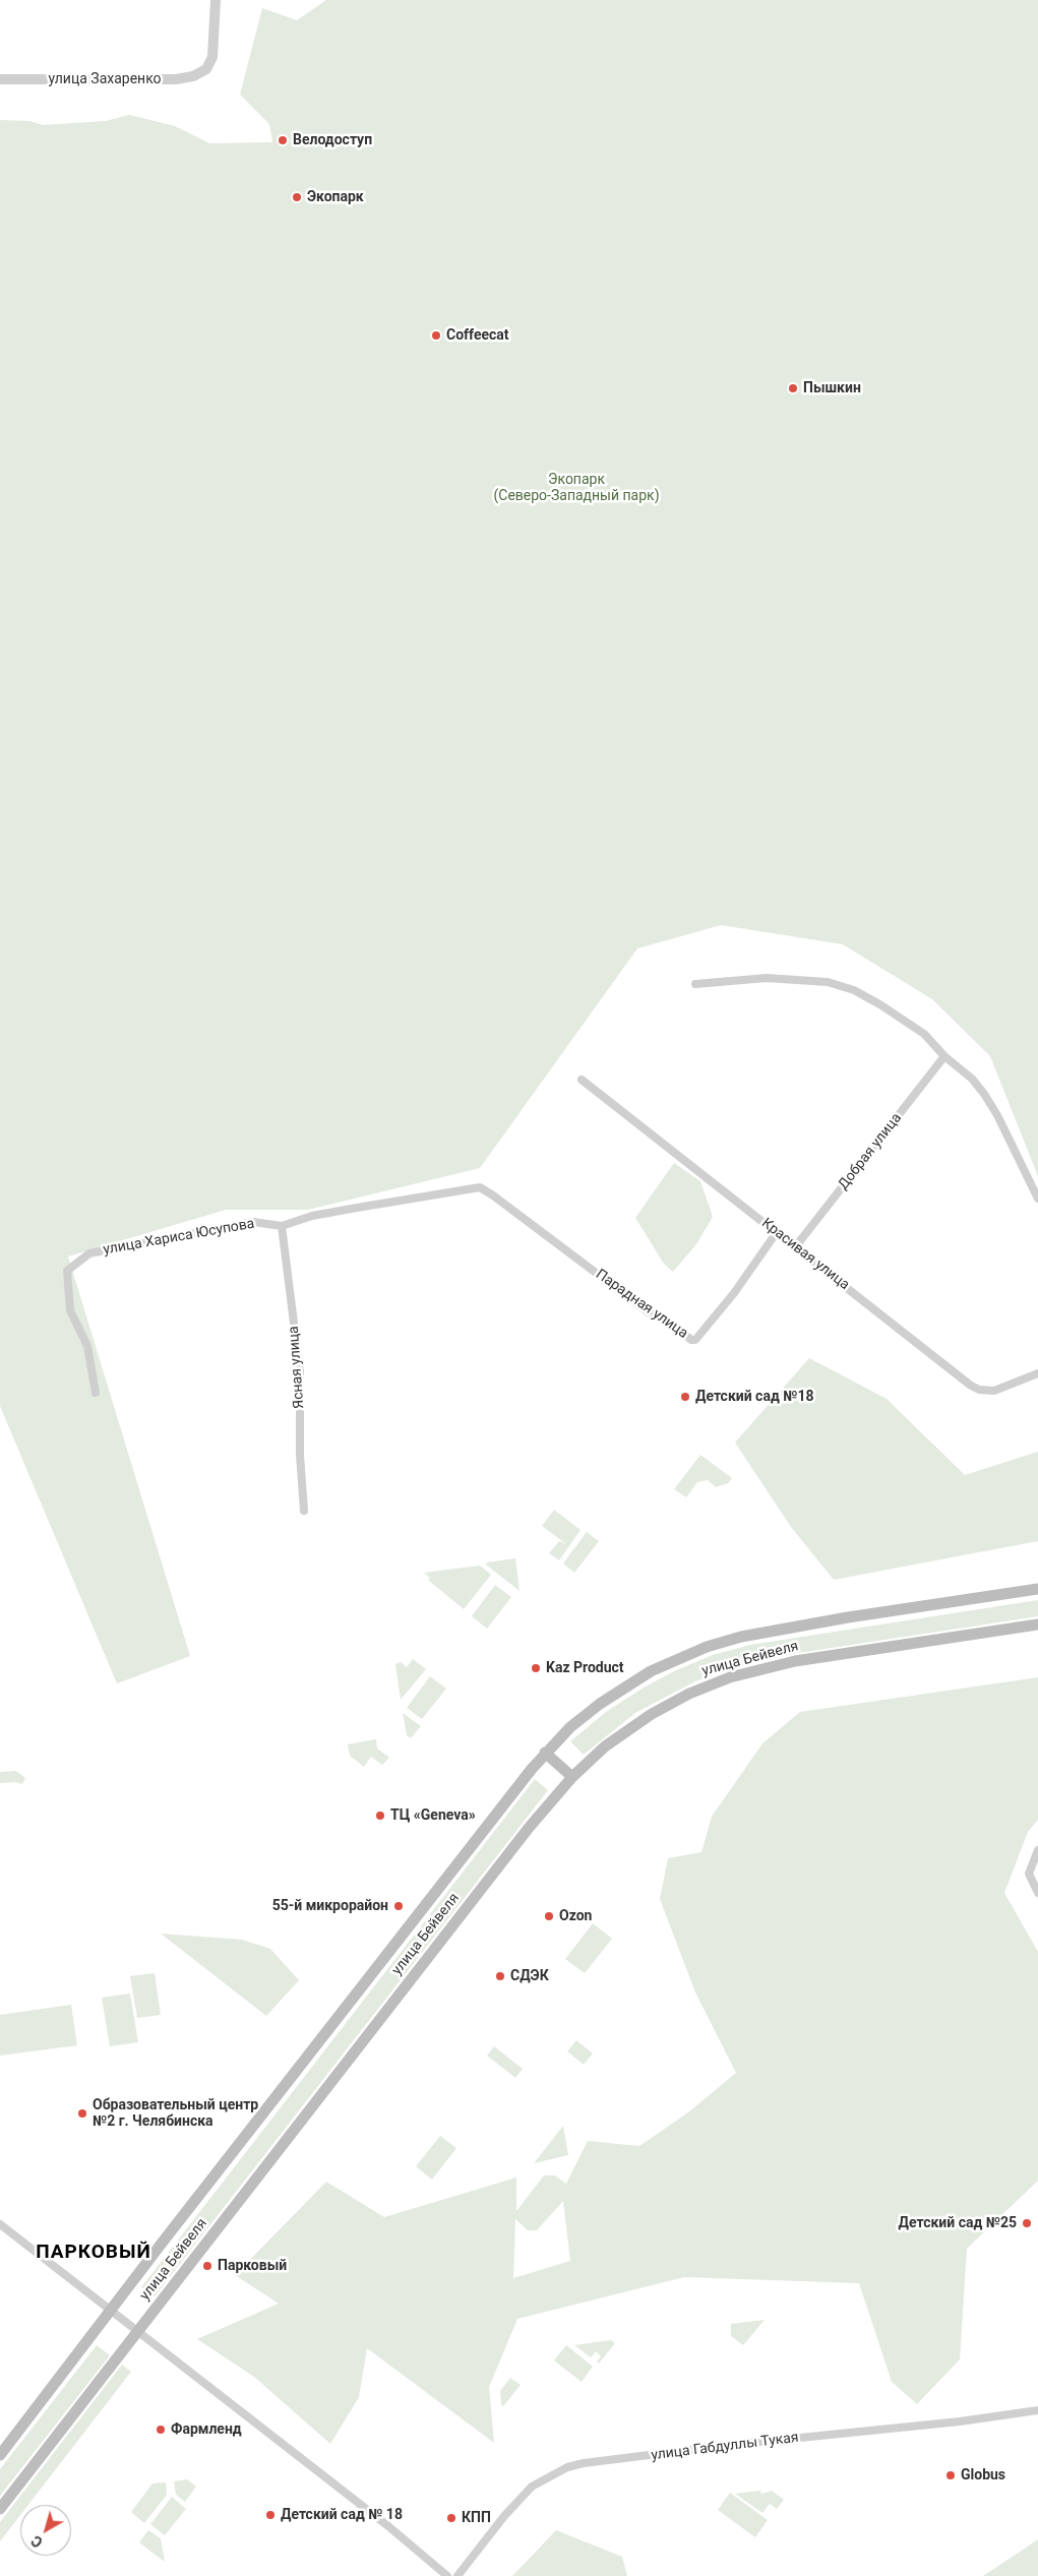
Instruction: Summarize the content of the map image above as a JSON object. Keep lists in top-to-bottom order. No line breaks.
{"streets":{"main road":["улица Бейвеля"],"street":["улица Захаренко","Добрая улица","улица Хариса Юсупова","Красивая улица","Парадная улица","Ясная улица","улица Габдуллы Тукая"]},"crossings":[["Добрая улица","Красивая улица"],["улица Хариса Юсупова","Парадная улица"],["улица Хариса Юсупова","Ясная улица"],["Красивая улица","Парадная улица"]],"districts":["ПАРКОВЫЙ"],"parks":["Экопарк (Северо-Западный парк)"],"places":["Велодоступ","Экопарк","Coffeecat","Пышкин","Детский сaд №18","Kaz Product","ТЦ «Geneva»","55-й микрорайон","Ozon","СДЭК","Образовательный центр №2 г. Челябинска","Детский сад №25","Парковый","Фармленд","Globus","Детский сад № 18","КПП"],"north":"bottom left"}
